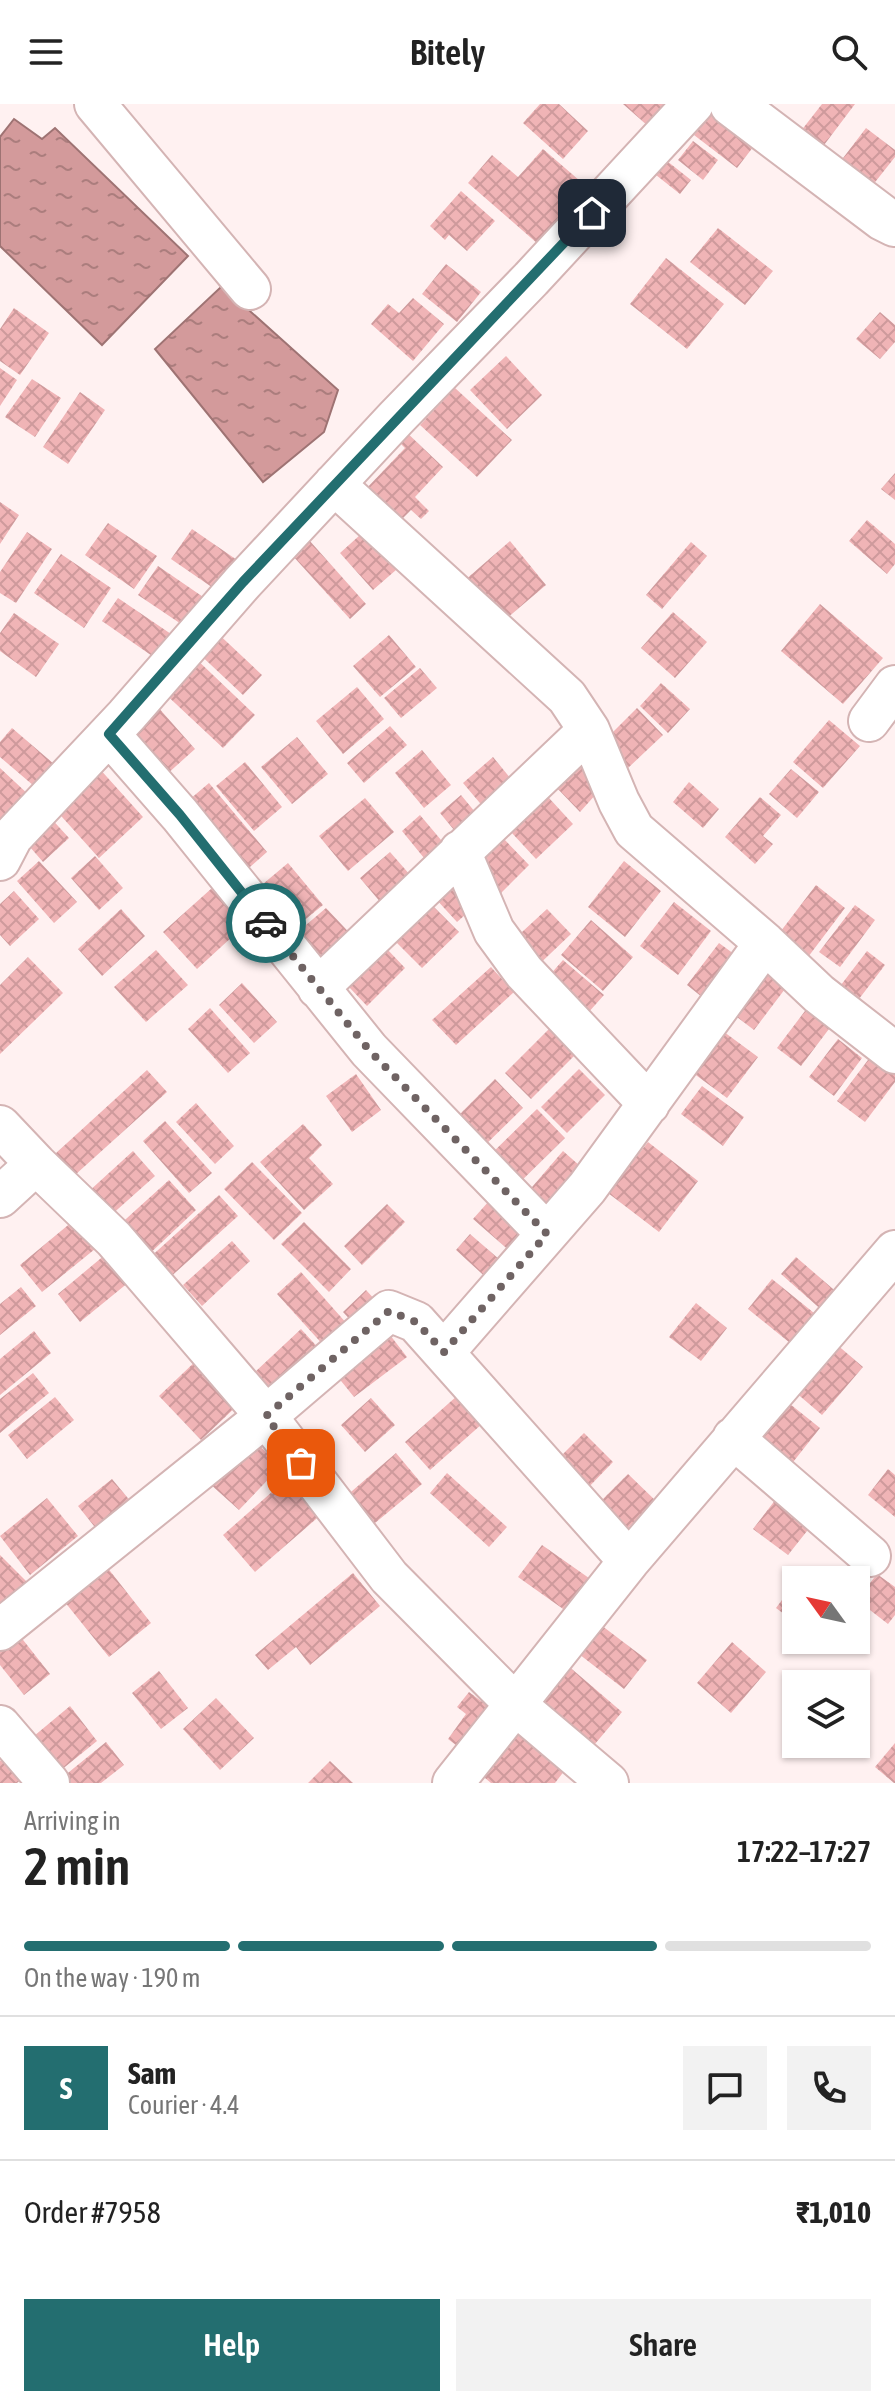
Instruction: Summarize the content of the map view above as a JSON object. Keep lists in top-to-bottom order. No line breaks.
{"north":"top left","page":{"header":"Bitely","heading":["2 min","Arriving in","17:22–17:27"],"panel":["Sam","Courier · 4.4","Order #7958","₹1,010"],"bar":"On the way · 190 m","round":"S","buttons":["Help","Share"]}}
